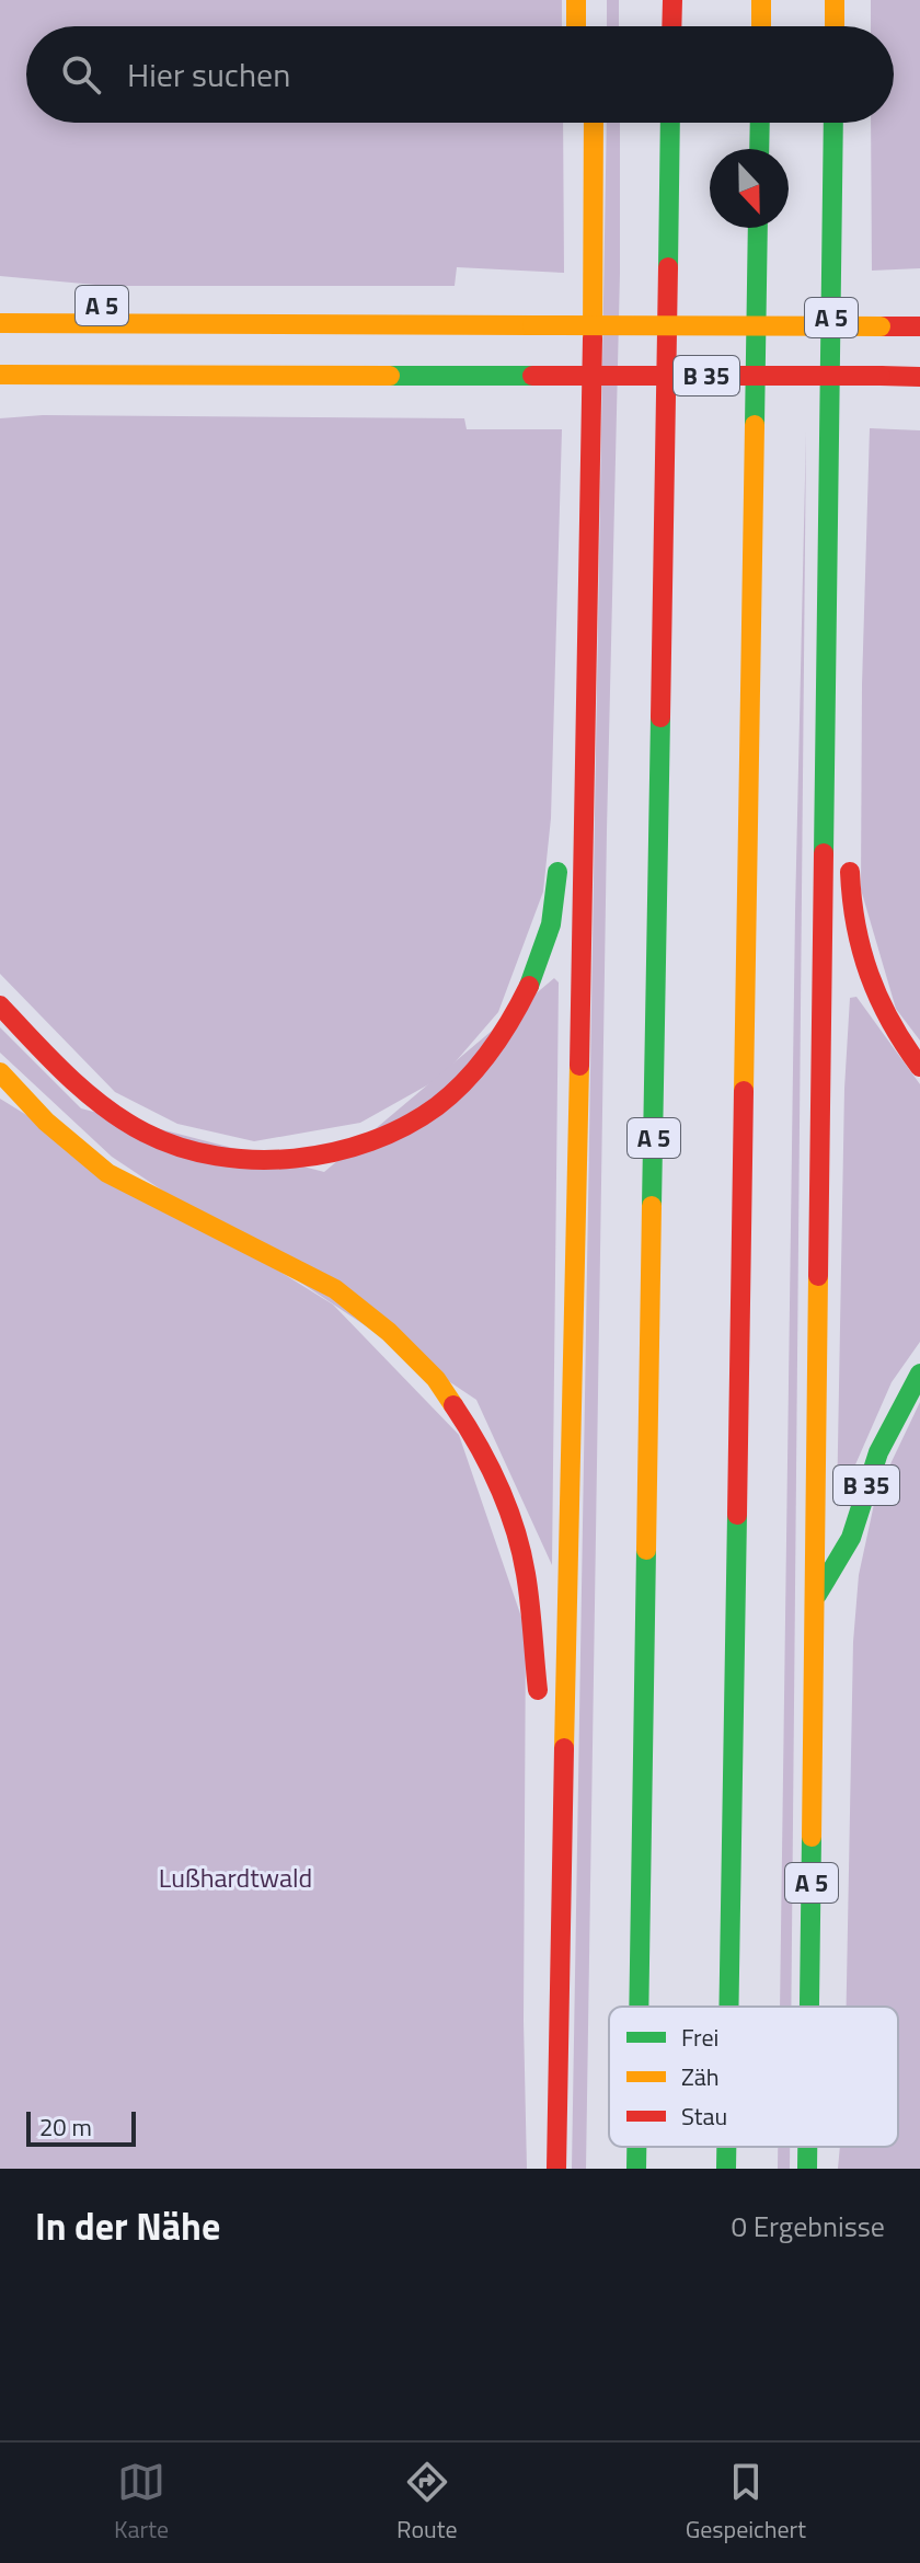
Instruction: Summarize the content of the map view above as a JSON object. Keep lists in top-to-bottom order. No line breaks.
{"streets":{"highway":["A 5","B 35"]},"crossings":[["A 5","B 35"]],"parks":["Lußhardtwald"],"legend":["Frei","Zäh","Stau"],"scale_bar":"20 m","north":"bottom","page":{"search":"Hier suchen","scale":"20 m","heading":["In der Nähe","0 Ergebnisse"],"nav":["Karte","Route","Gespeichert"]}}
